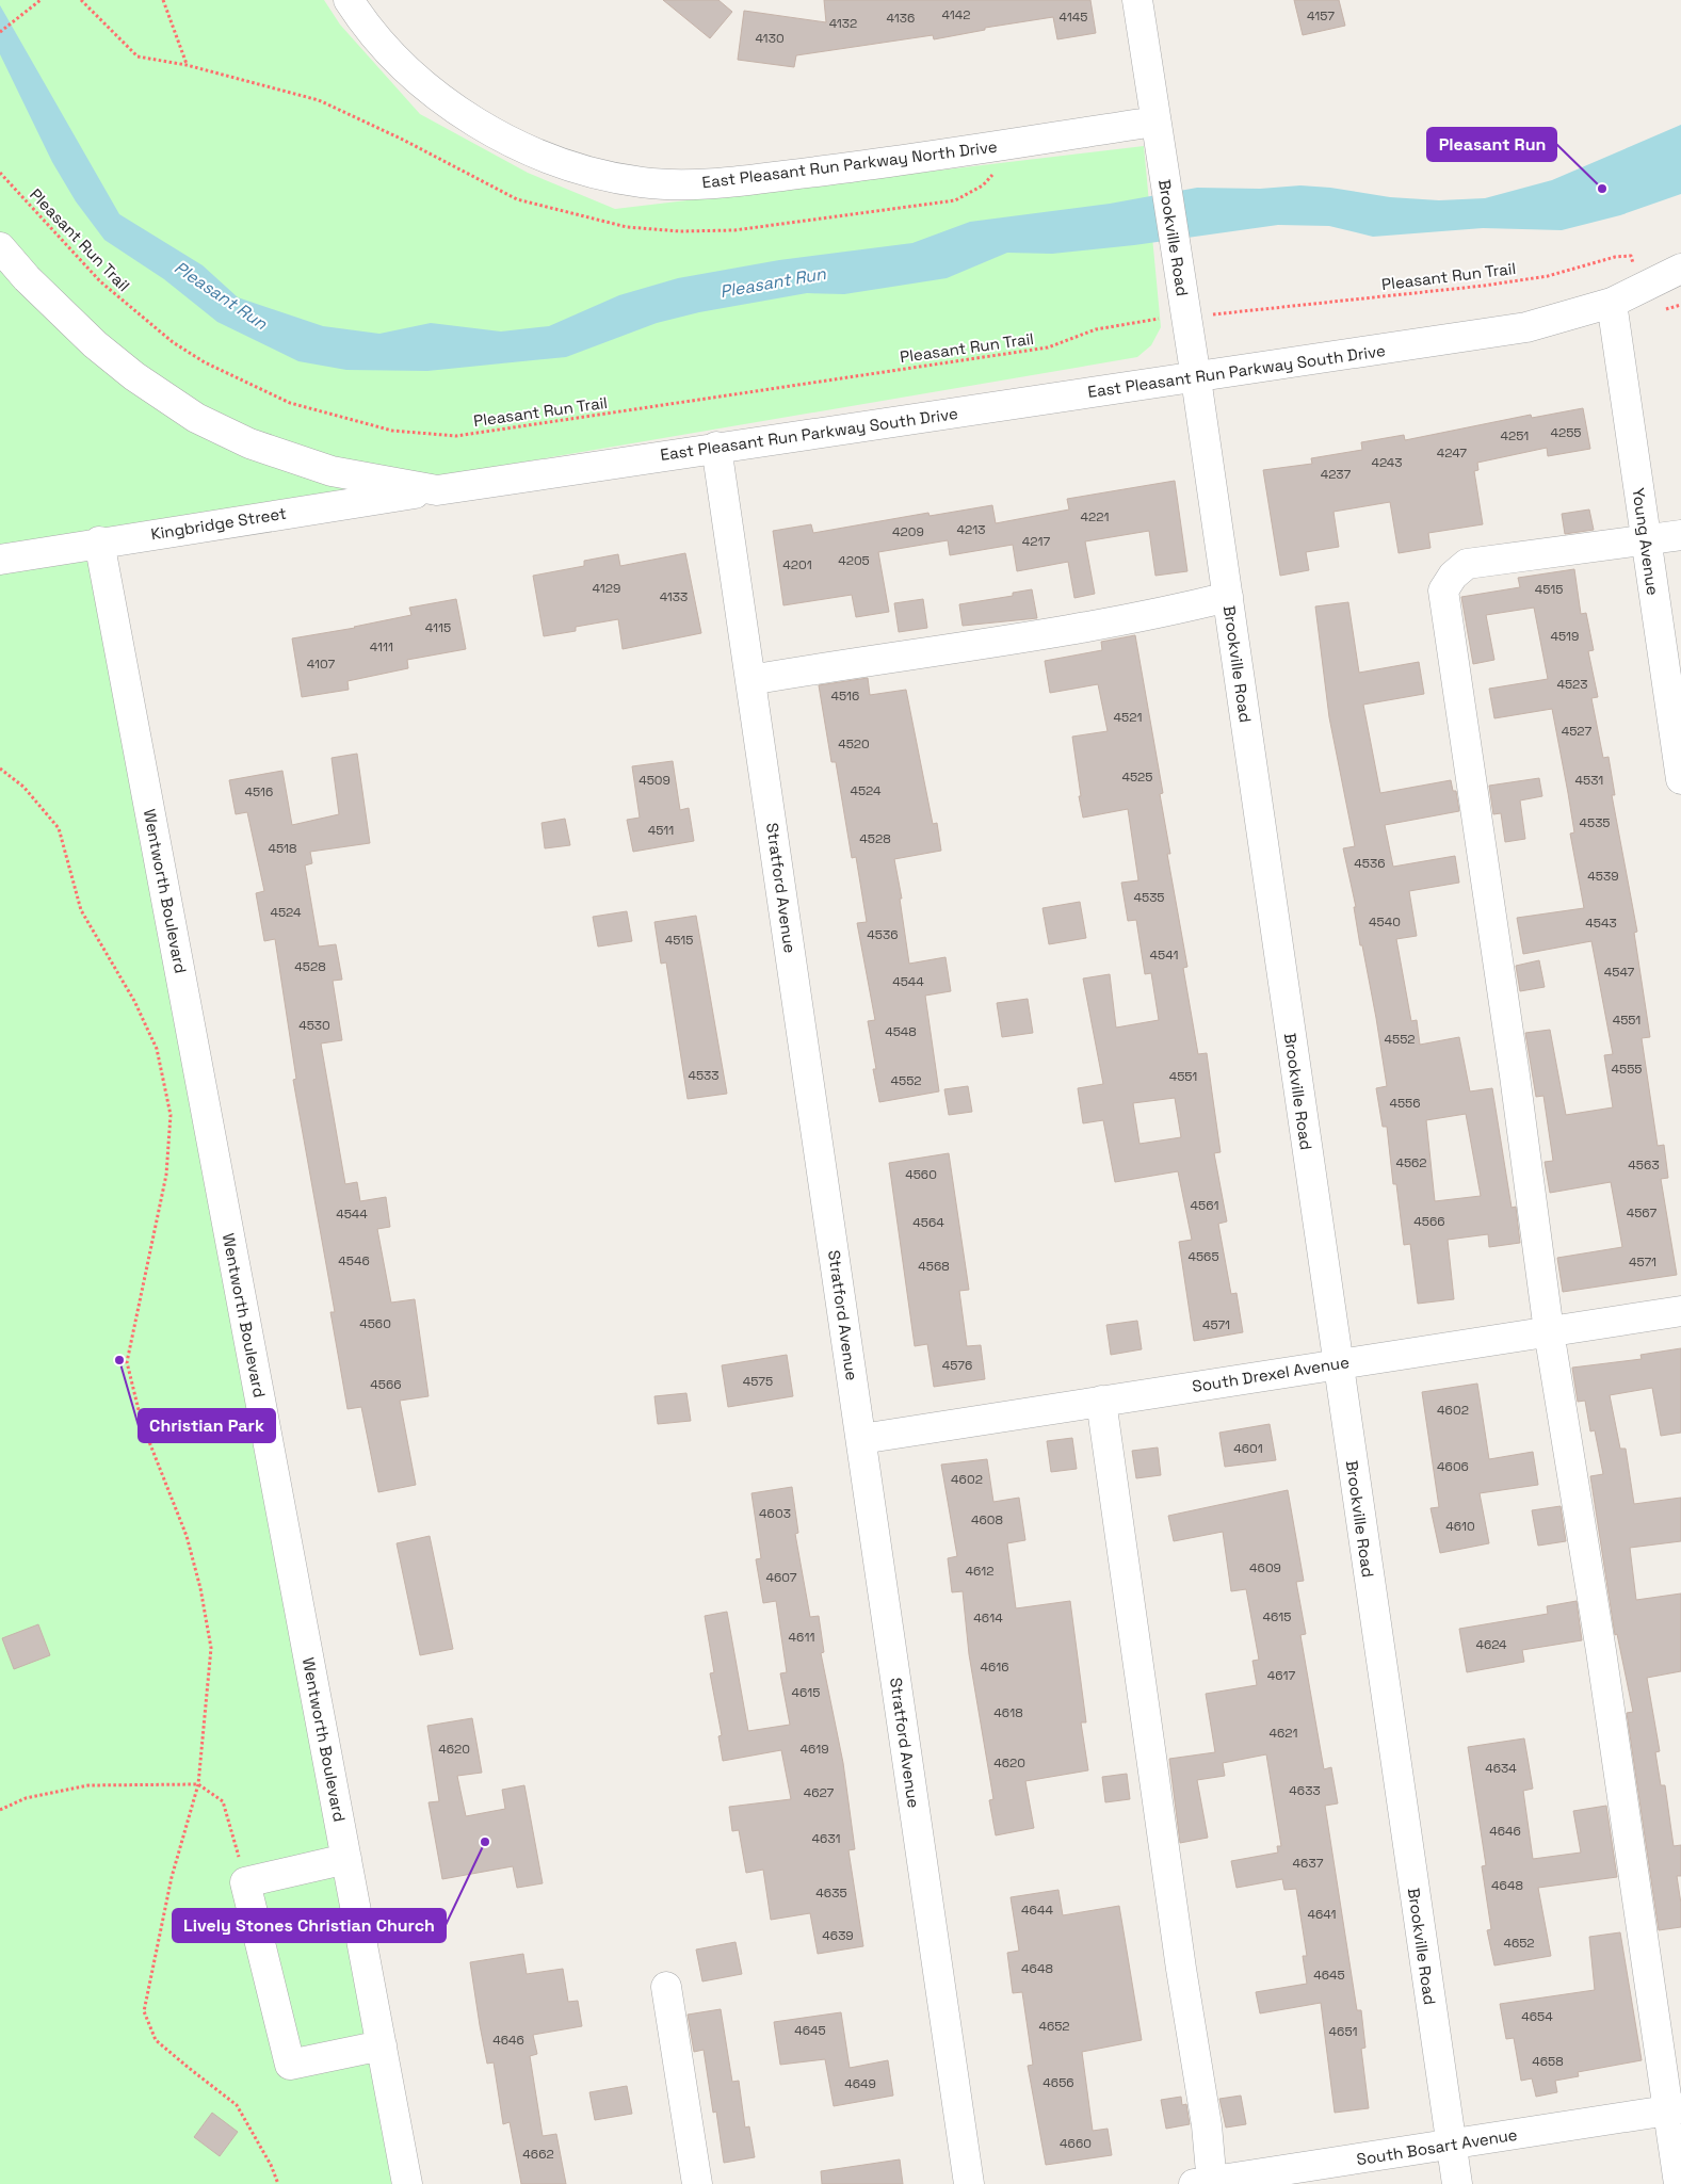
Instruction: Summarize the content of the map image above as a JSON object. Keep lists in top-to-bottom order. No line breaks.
{"streets":{"street":["East Pleasant Run Parkway North Drive","Brookville Road","East Pleasant Run Parkway South Drive","Kingbridge Street","Young Avenue","Stratford Avenue","Wentworth Boulevard","South Drexel Avenue","South Bosart Avenue"],"path":["Pleasant Run Trail"]},"crossings":[["East Pleasant Run Parkway North Drive","Brookville Road"],["Brookville Road","Pleasant Run Trail"],["Brookville Road","East Pleasant Run Parkway South Drive"],["Brookville Road","South Drexel Avenue"],["Brookville Road","South Bosart Avenue"],["Pleasant Run Trail","East Pleasant Run Parkway South Drive"],["East Pleasant Run Parkway South Drive","Kingbridge Street"],["East Pleasant Run Parkway South Drive","Young Avenue"],["East Pleasant Run Parkway South Drive","Stratford Avenue"],["Kingbridge Street","Wentworth Boulevard"],["Stratford Avenue","South Drexel Avenue"]],"water":["Pleasant Run"],"places":["Pleasant Run","Christian Park","Lively Stones Christian Church"],"house_numbers":["4142","4157","4145","4136","4132","4130","4255","4251","4247","4243","4237","4221","4213","4209","4217","4205","4201","4129","4515","4133","4115","4519","4111","4107","4523","4516","4521","4527","4520","4525","4509","4531","4524","4516","4535","4511","4528","4518","4536","4539","4535","4524","4540","4543","4536","4515","4541","4528","4547","4544","4551","4530","4548","4552","4555","4533","4551","4552","4556","4562","4563","4560","4561","4567","4544","4566","4564","4565","4546","4571","4568","4560","4571","4576","4575","4566","4602","4601","4606","4602","4603","4608","4610","4609","4612","4607","4615","4614","4611","4624","4616","4617","4615","4618","4621","4620","4619","4620","4634","4633","4627","4646","4631","4637","4648","4635","4644","4641","4639","4652","4648","4645","4654","4652","4645","4651","4646","4658","4656","4649","4660","4662"]}
